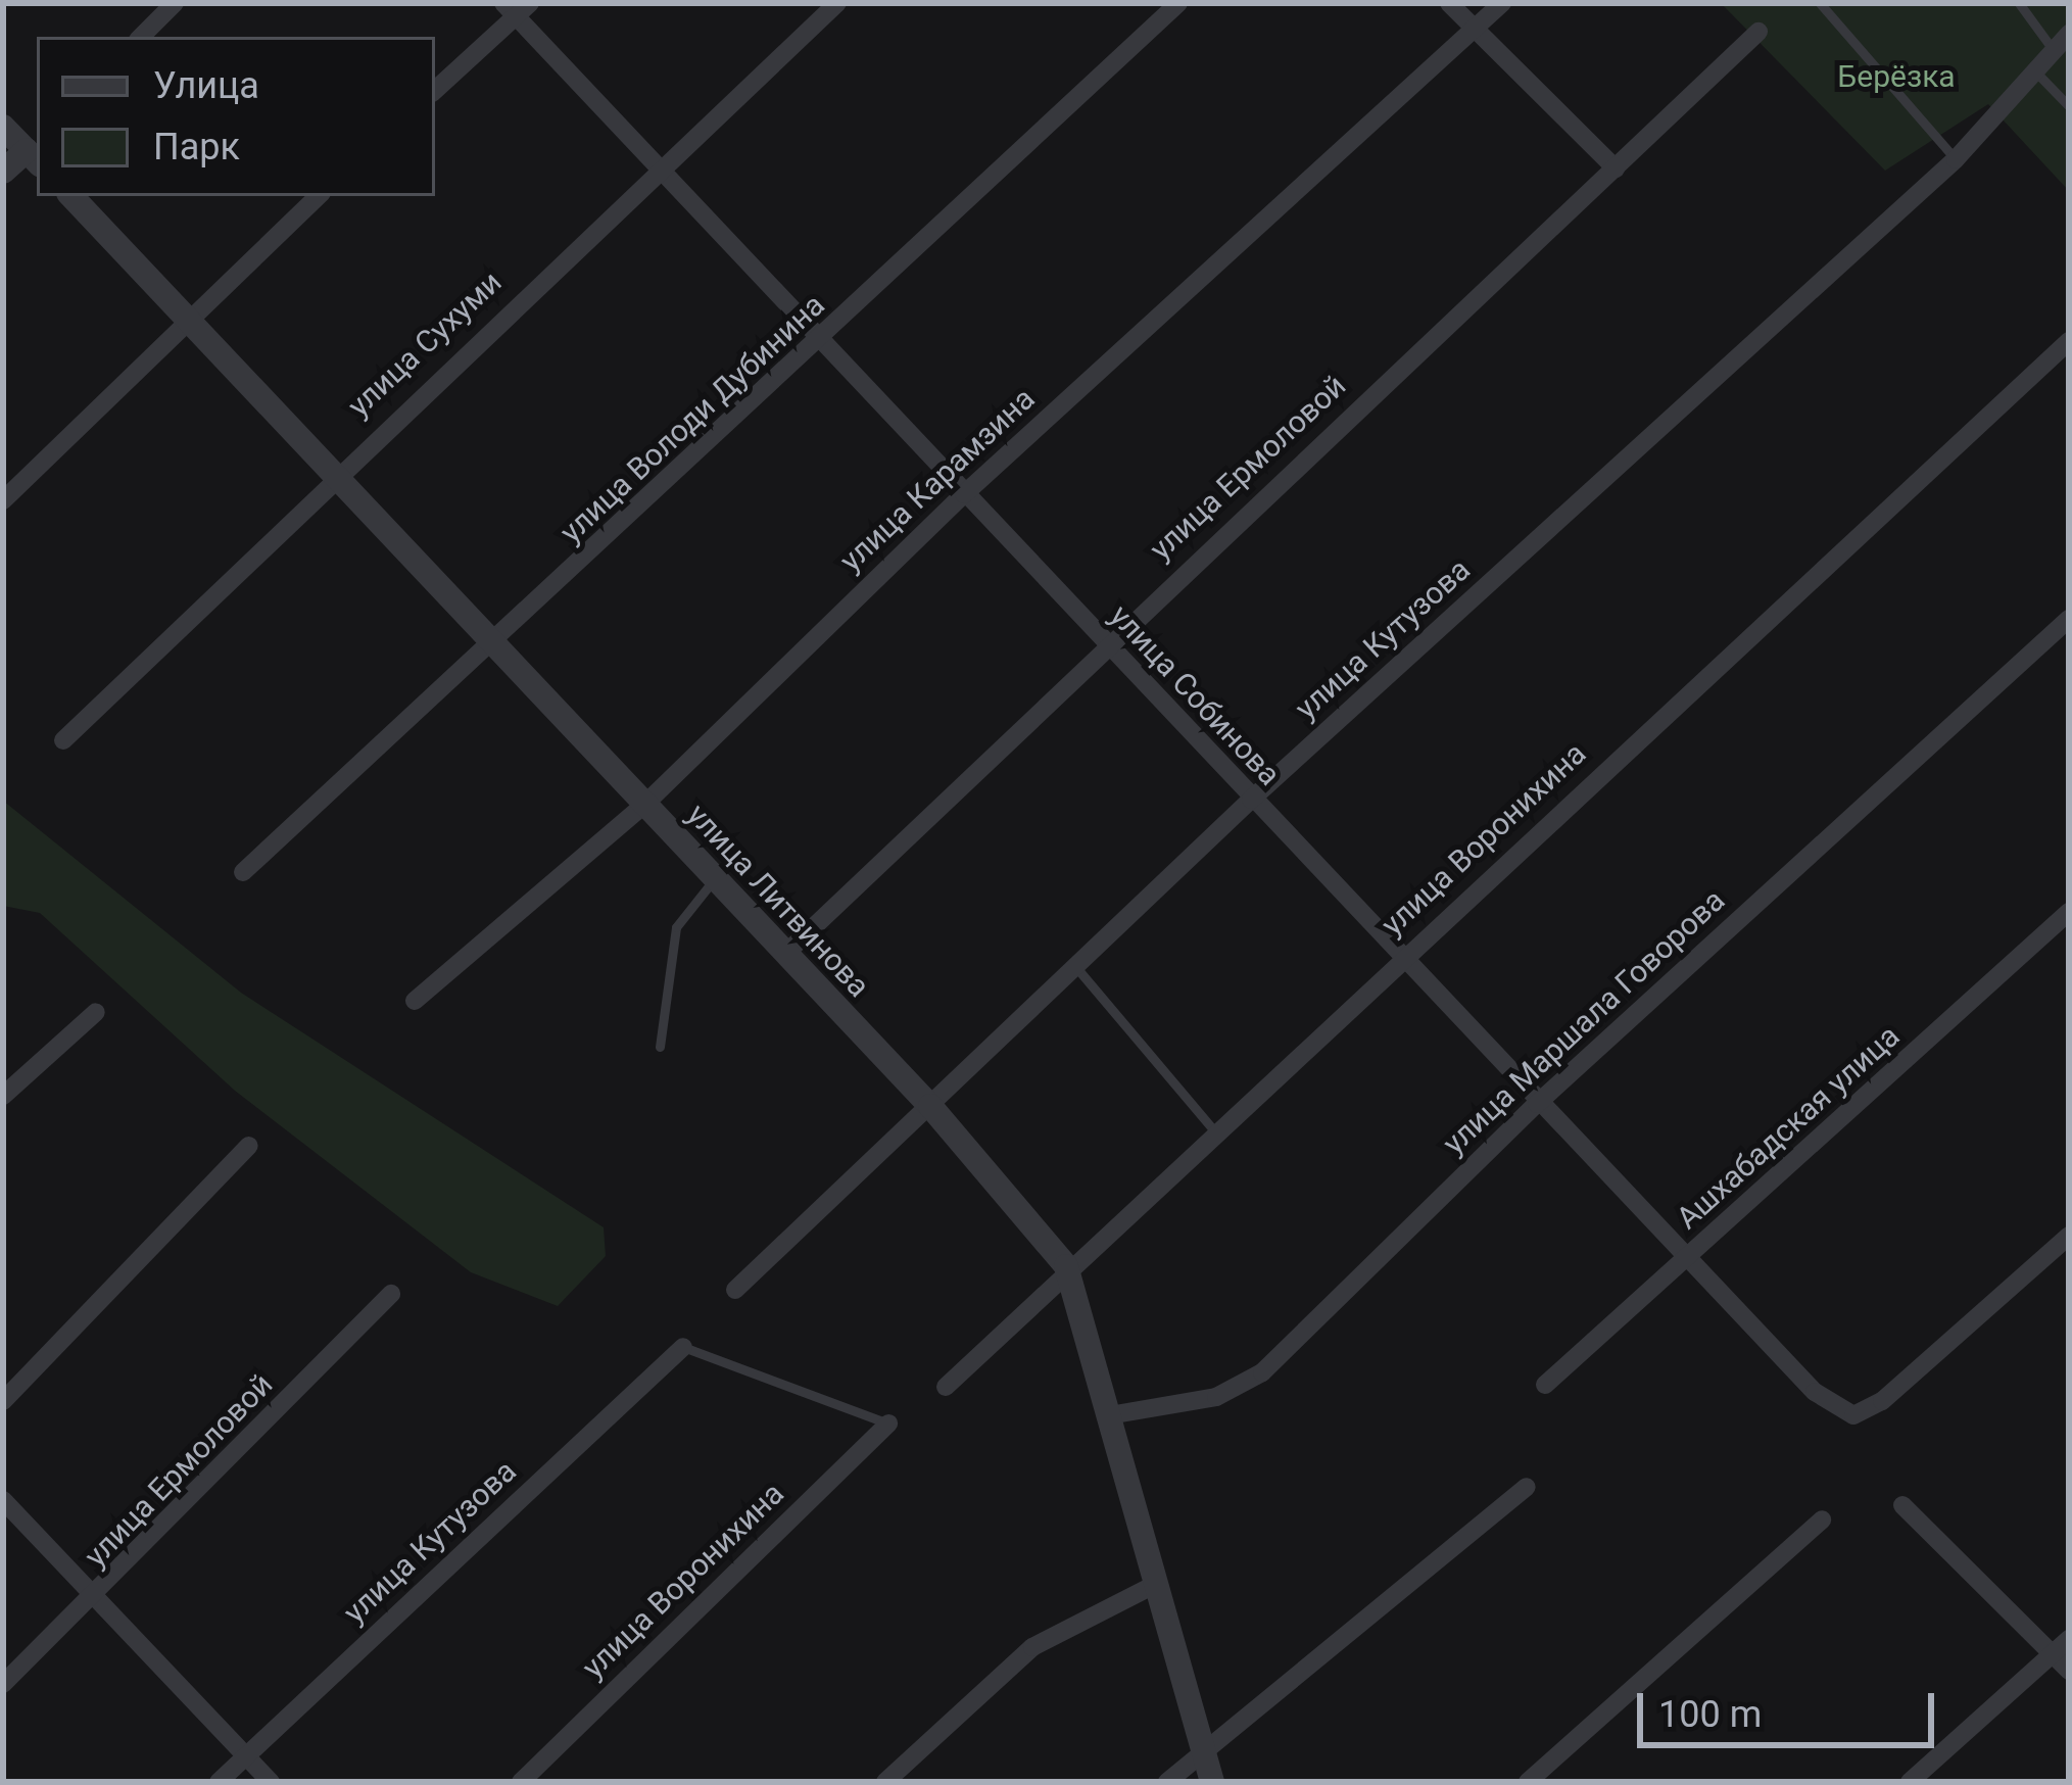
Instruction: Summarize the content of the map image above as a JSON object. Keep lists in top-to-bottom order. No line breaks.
{"streets":{"street":["улица Сухуми","улица Володи Дубинина","улица Ермоловой","улица Карамзина","улица Кутузова","улица Собинова","улица Воронихина","улица Литвинова","улица Маршала Говорова","Ашхабадская улица"]},"crossings":[["улица Сухуми","улица Собинова"],["улица Сухуми","улица Литвинова"],["улица Володи Дубинина","улица Собинова"],["улица Володи Дубинина","улица Литвинова"],["улица Ермоловой","улица Собинова"],["улица Ермоловой","улица Литвинова"],["улица Карамзина","улица Собинова"],["улица Карамзина","улица Литвинова"],["улица Кутузова","улица Собинова"],["улица Кутузова","улица Литвинова"],["улица Собинова","улица Воронихина"],["улица Собинова","улица Маршала Говорова"],["улица Собинова","Ашхабадская улица"],["улица Воронихина","улица Литвинова"],["улица Литвинова","улица Маршала Говорова"]],"parks":["Берёзка"],"legend":["Улица","Парк"],"scale_bar":"100 m"}
